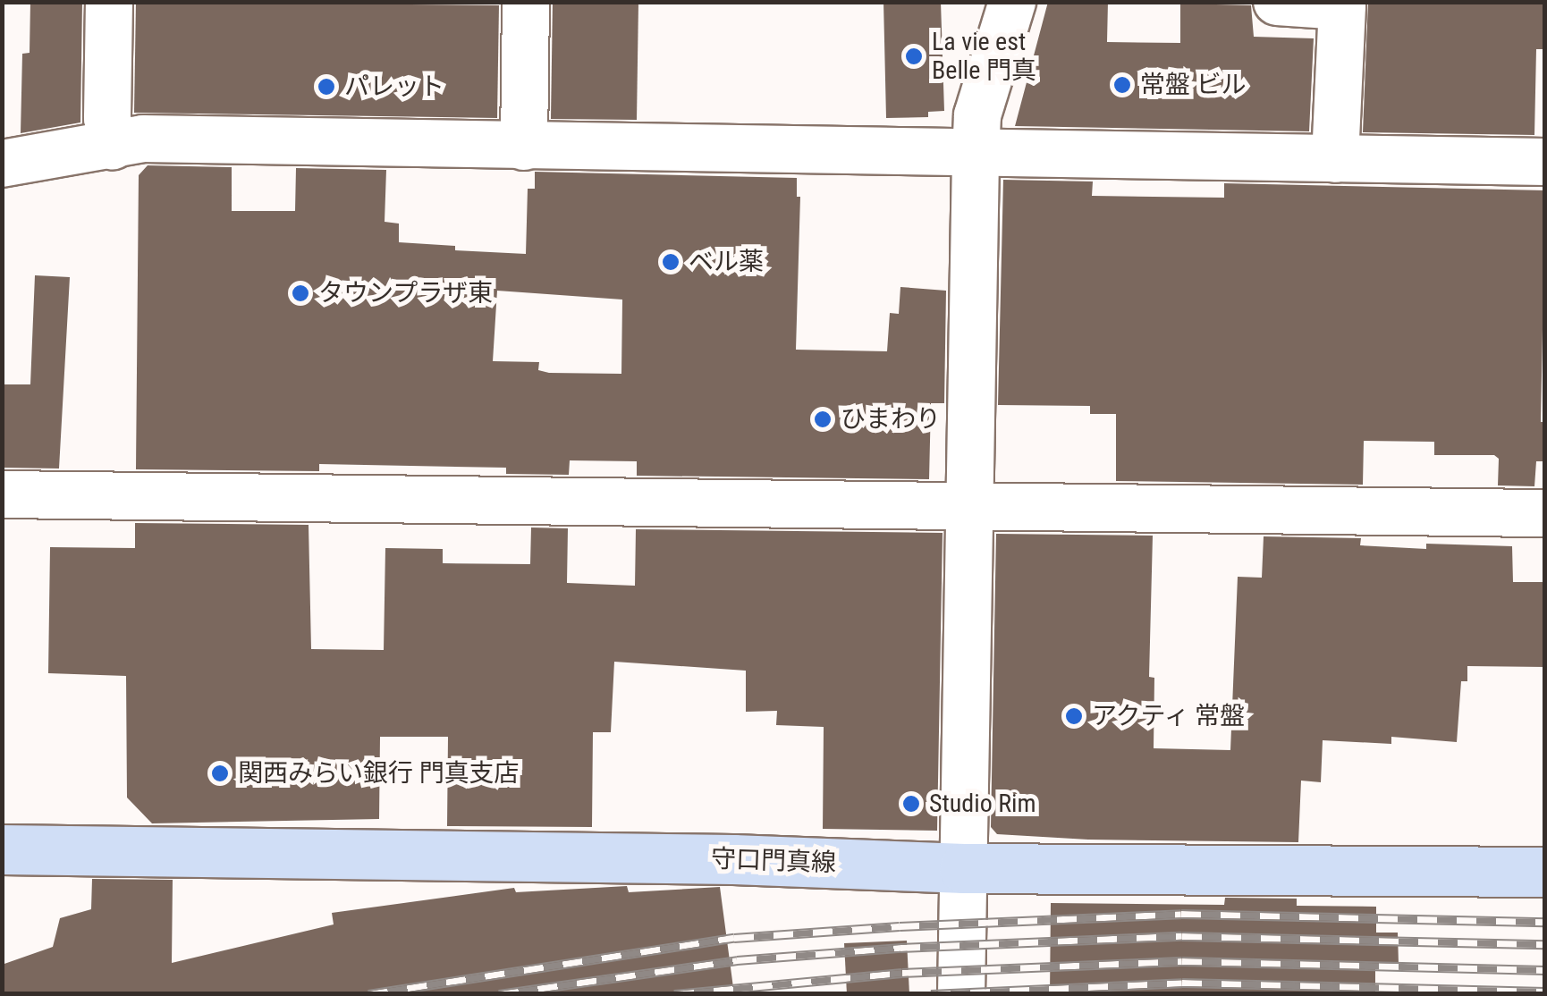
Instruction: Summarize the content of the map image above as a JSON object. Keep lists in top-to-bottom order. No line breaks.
{"streets":{"main road":["守口門真線"]},"places":["La vie est Belle 門真","常盤 ビル","パレット","ベル薬","タウンプラザ東","ひまわり","アクティ 常盤","関西みらい銀行 門真支店","Studio Rim"]}
